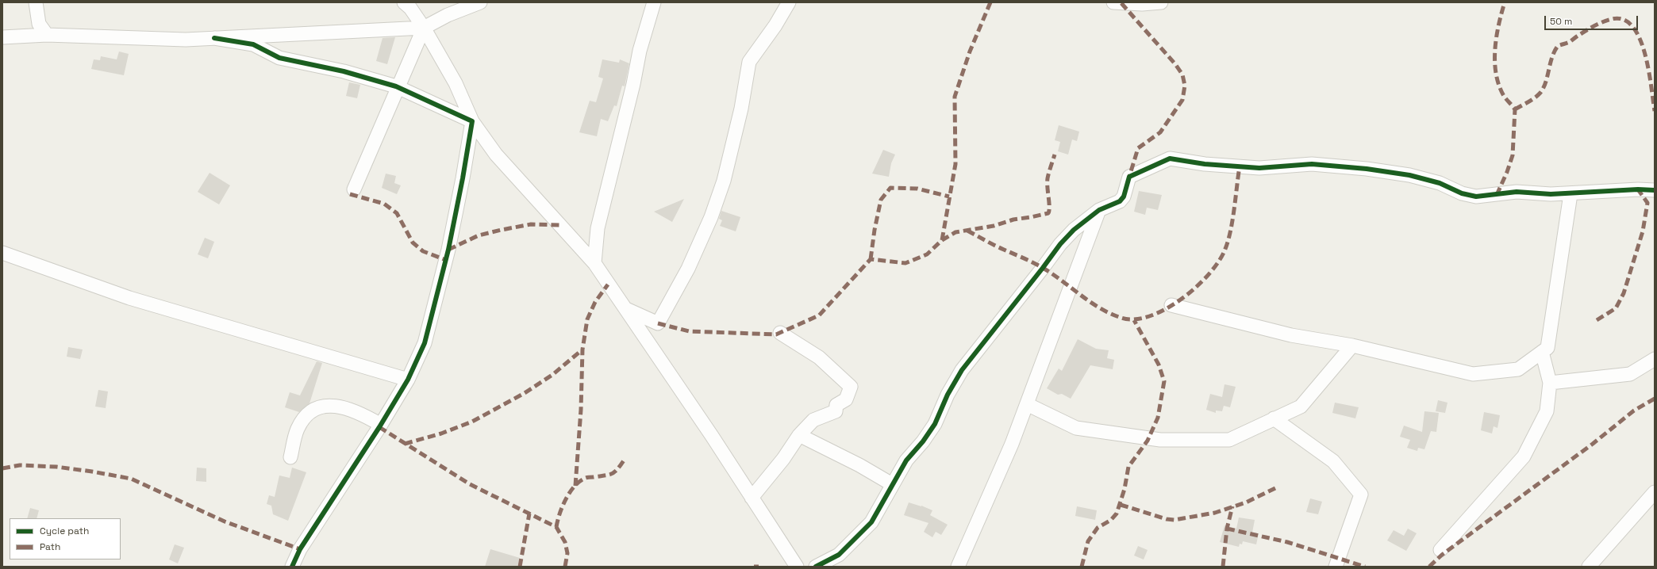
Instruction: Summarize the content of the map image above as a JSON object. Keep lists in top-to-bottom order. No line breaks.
{"legend":["Cycle path","Path"],"scale_bar":"50 m"}
